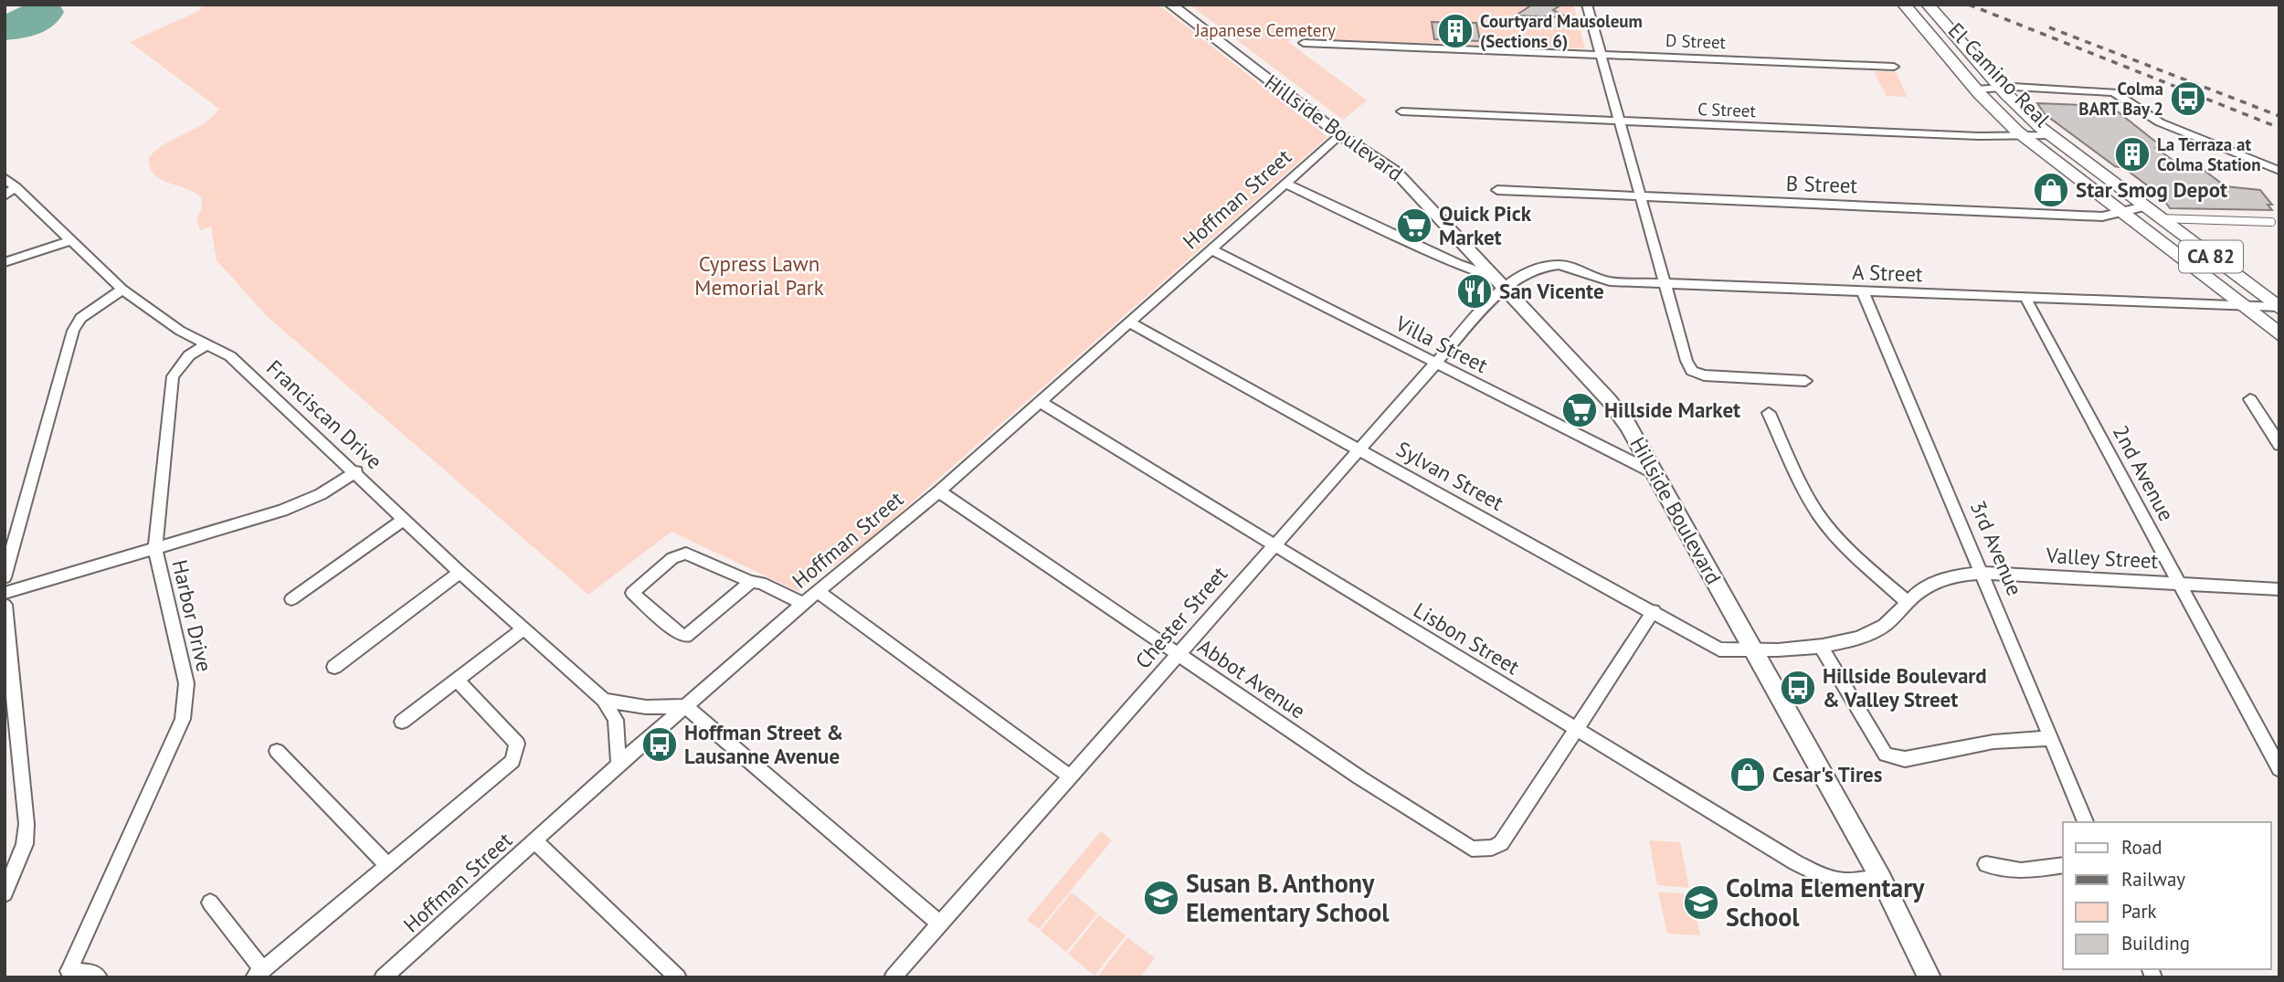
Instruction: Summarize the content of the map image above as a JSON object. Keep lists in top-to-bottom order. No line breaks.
{"streets":{"main road":["El Camino Real","Hillside Boulevard","CA 82"],"street":["D Street","C Street","B Street","Hoffman Street","A Street","Villa Street","Franciscan Drive","2nd Avenue","Sylvan Street","3rd Avenue","Valley Street","Harbor Drive","Chester Street","Lisbon Street","Abbot Avenue"]},"crossings":[["El Camino Real","C Street"],["El Camino Real","B Street"],["El Camino Real","A Street"],["Hillside Boulevard","Hoffman Street"],["Hillside Boulevard","A Street"],["Hillside Boulevard","Villa Street"],["Hillside Boulevard","Sylvan Street"],["Hillside Boulevard","Valley Street"],["Hillside Boulevard","Chester Street"],["Hillside Boulevard","Lisbon Street"],["Hoffman Street","Villa Street"],["Hoffman Street","Franciscan Drive"],["Hoffman Street","Sylvan Street"],["Hoffman Street","Lisbon Street"],["Hoffman Street","Abbot Avenue"],["A Street","2nd Avenue"],["A Street","3rd Avenue"],["A Street","Chester Street"],["Villa Street","Chester Street"],["Franciscan Drive","Harbor Drive"],["2nd Avenue","Valley Street"],["Sylvan Street","Valley Street"],["Sylvan Street","Chester Street"],["3rd Avenue","Valley Street"],["Chester Street","Lisbon Street"],["Chester Street","Abbot Avenue"],["Lisbon Street","Abbot Avenue"]],"parks":["Japanese Cemetery","Cypress Lawn Memorial Park"],"places":{"building":["Courtyard Mausoleum (Sections 6)","La Terraza at Colma Station"],"bus stop":["Colma BART Bay 2","Hillside Boulevard & Valley Street","Hoffman Street & Lausanne Avenue"],"shop":["Star Smog Depot","Cesar's Tires"],"supermarket":["Quick Pick Market","Hillside Market"],"restaurant":["San Vicente"],"school or university":["Susan B. Anthony Elementary School","Colma Elementary School"]},"legend":["Road","Railway","Park","Building"]}
